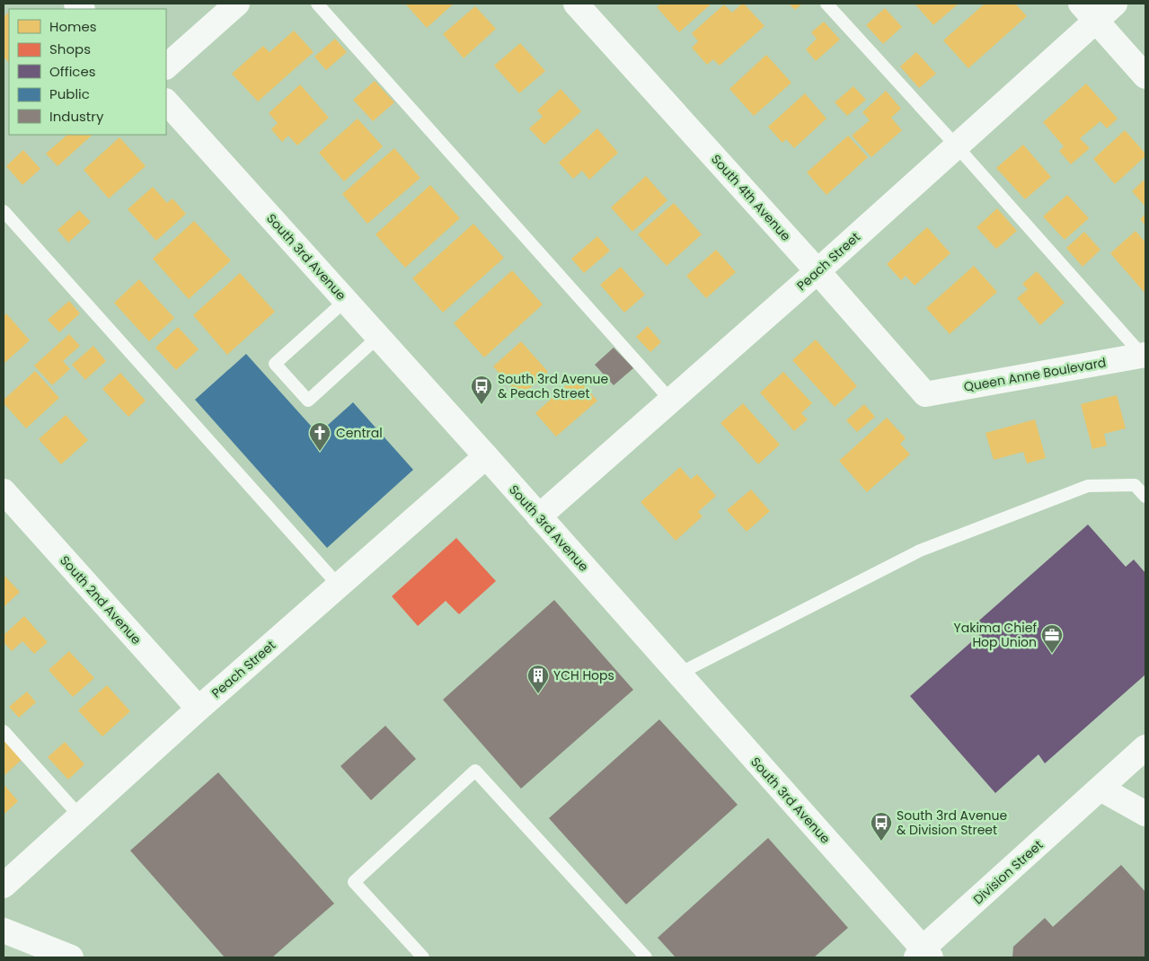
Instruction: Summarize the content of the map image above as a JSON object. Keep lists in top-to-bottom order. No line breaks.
{"streets":{"street":["South 4th Avenue","South 3rd Avenue","Peach Street","Queen Anne Boulevard","South 2nd Avenue","Division Street"]},"crossings":[["South 4th Avenue","Peach Street"],["South 4th Avenue","Queen Anne Boulevard"],["South 3rd Avenue","Peach Street"],["South 3rd Avenue","Division Street"],["Peach Street","South 2nd Avenue"]],"places":{"bus stop":["South 3rd Avenue & Peach Street","South 3rd Avenue & Division Street"],"church":["Central"],"office":["Yakima Chief Hop Union"],"building":["YCH Hops"]},"legend":["Homes","Shops","Offices","Public","Industry"]}
